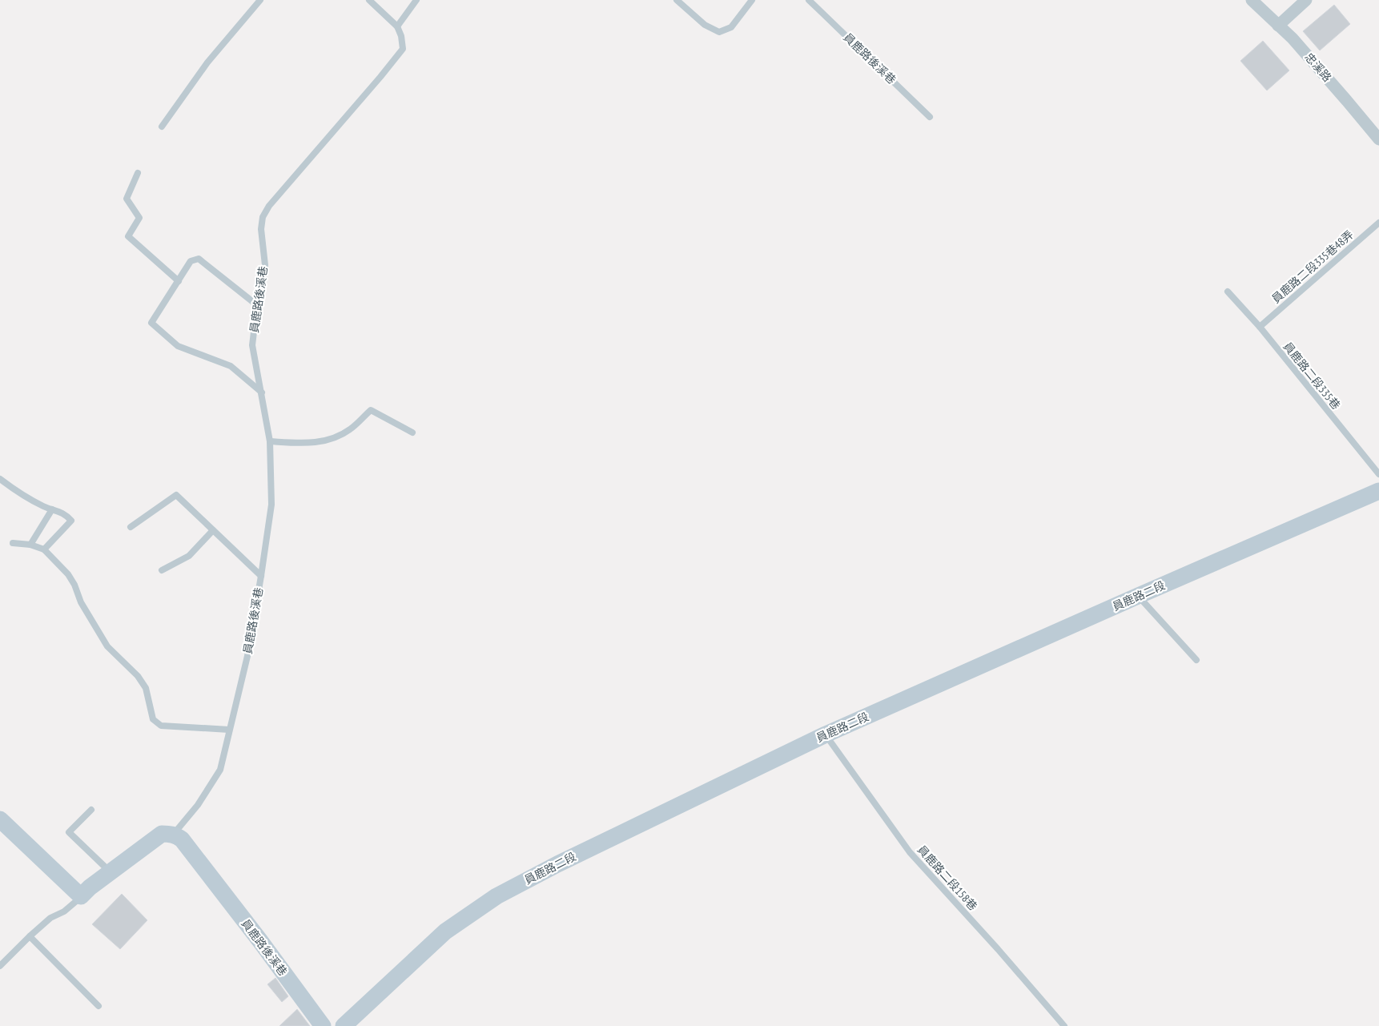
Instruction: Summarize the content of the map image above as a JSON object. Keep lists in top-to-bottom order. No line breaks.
{"streets":{"main road":["員鹿路後溪巷","員鹿路二段"],"street":["忠溪路"],"lane":["員鹿路二段335巷48弄","員鹿路二段335巷","員鹿路二段158巷"]},"crossings":[["員鹿路二段335巷48弄","員鹿路二段335巷"],["員鹿路二段","員鹿路二段158巷"]]}
